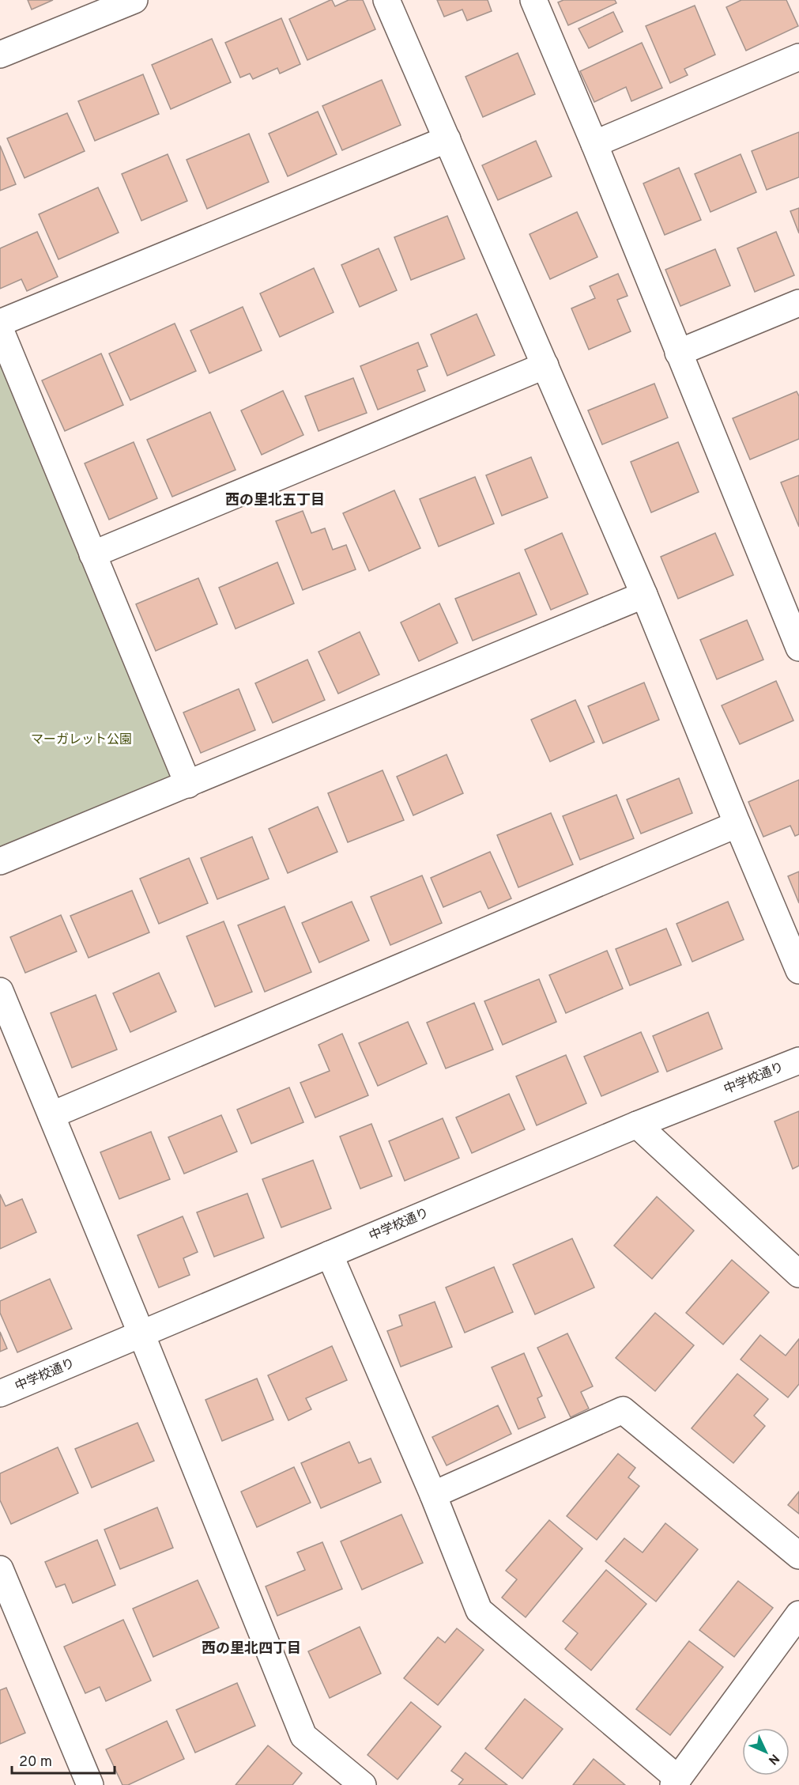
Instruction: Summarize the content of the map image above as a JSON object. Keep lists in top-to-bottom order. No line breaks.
{"streets":{"street":["中学校通り"]},"districts":["西の里北五丁目","西の里北四丁目"],"parks":["マーガレット公園"],"scale_bar":"20 m","north":"bottom right"}
